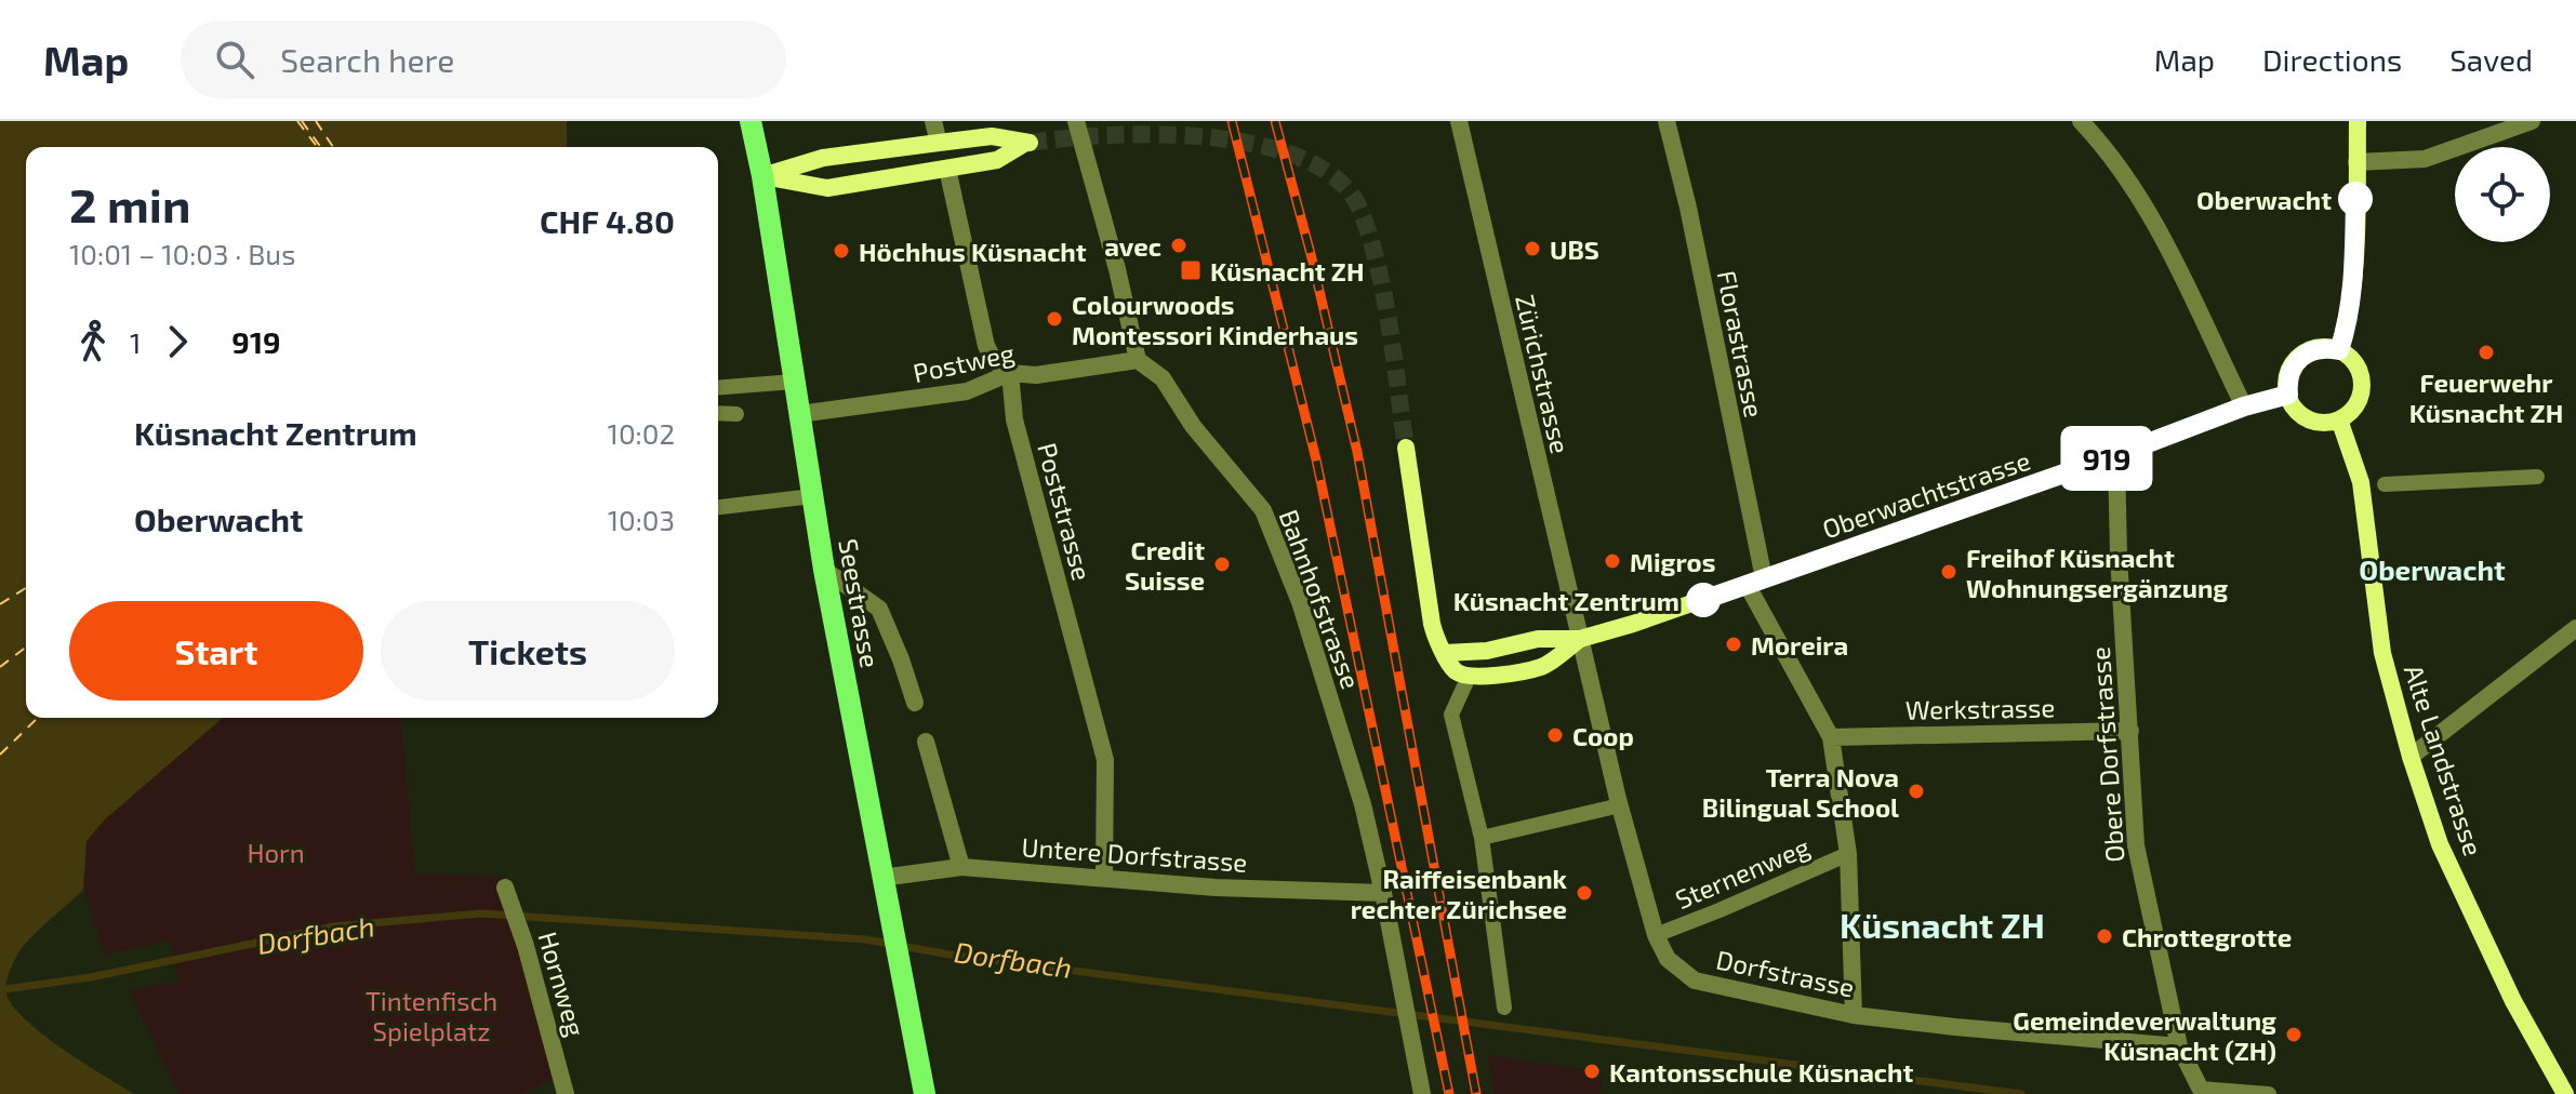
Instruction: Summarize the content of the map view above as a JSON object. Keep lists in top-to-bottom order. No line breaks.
{"streets":{"main road":["Oberwachtstrasse","Seestrasse","Alte Landstrasse"],"street":["Florastrasse","Postweg","Zürichstrasse","Poststrasse","Bahnhofstrasse","Werkstrasse","Obere Dorfstrasse","Untere Dorfstrasse","Dorfstrasse","Hornweg"],"lane":["Sternenweg"]},"crossings":[["Florastrasse","Oberwachtstrasse"],["Florastrasse","Werkstrasse"],["Florastrasse","Sternenweg"],["Florastrasse","Dorfstrasse"],["Postweg","Poststrasse"],["Postweg","Bahnhofstrasse"],["Postweg","Seestrasse"],["Zürichstrasse","Oberwachtstrasse"],["Zürichstrasse","Dorfstrasse"],["Oberwachtstrasse","Obere Dorfstrasse"],["Oberwachtstrasse","Alte Landstrasse"],["Oberwachtstrasse","Dorfstrasse"],["Poststrasse","Untere Dorfstrasse"],["Bahnhofstrasse","Untere Dorfstrasse"],["Seestrasse","Untere Dorfstrasse"],["Werkstrasse","Obere Dorfstrasse"],["Obere Dorfstrasse","Dorfstrasse"],["Sternenweg","Dorfstrasse"]],"districts":["Oberwacht","Küsnacht ZH"],"water":["Dorfbach"],"parks":["Horn","Tintenfisch Spielplatz"],"places":{"other":["Oberwacht","avec","UBS","Höchhus Küsnacht","Colourwoods Montessori Kinderhaus","Feuerwehr Küsnacht ZH","Migros","Credit Suisse","Freihof Küsnacht Wohnungsergänzung","Küsnacht Zentrum","Moreira","Coop","Terra Nova Bilingual School","Raiffeisenbank rechter Zürichsee","Chrottegrotte","Gemeindeverwaltung Küsnacht (ZH)","Kantonsschule Küsnacht"],"transit":["Küsnacht ZH"]},"lines":["bus line 919"],"page":{"header":"Map","search":"Search here","nav":["Map","Directions","Saved"],"on_map":"919","heading":["2 min","10:01 – 10:03 · Bus","CHF 4.80"],"legs":["1","919"],"list":[{"name":"Küsnacht Zentrum","value":"10:02"},{"name":"Oberwacht","value":"10:03"}],"buttons":["Start","Tickets"]}}
